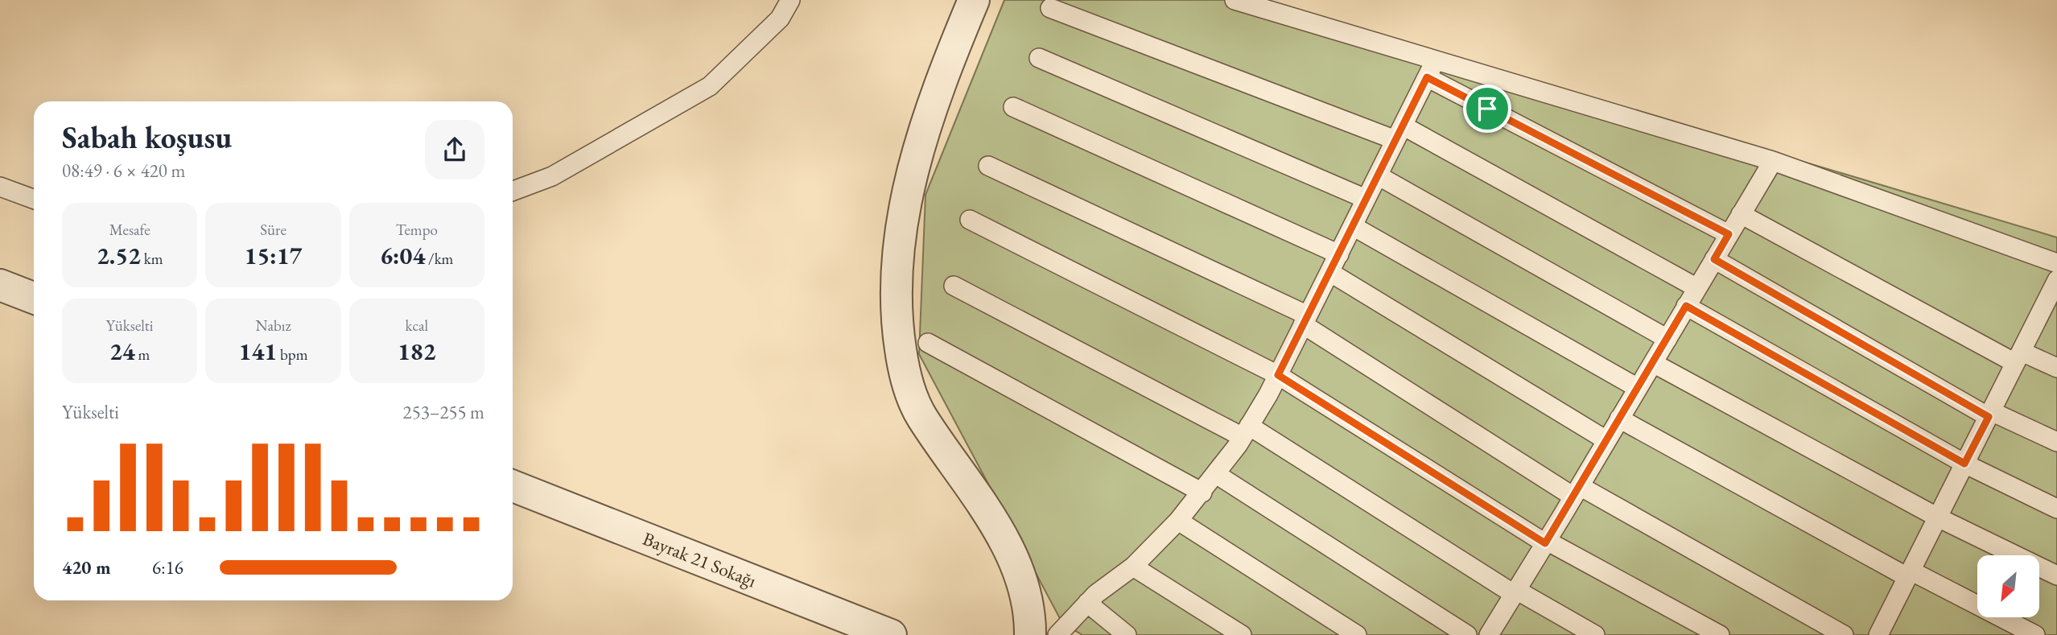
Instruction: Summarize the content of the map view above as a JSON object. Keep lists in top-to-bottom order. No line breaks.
{"streets":{"street":["Bayrak 21 Sokağı"]},"north":"bottom left","page":{"heading":["Sabah koşusu","08:49 · 6 × 420 m"],"stats":[["Mesafe","2.52 km"],["Süre","15:17"],["Tempo","6:04 /km"],["Yükselti","24 m"],["Nabız","141 bpm"],["kcal","182"]],"chart":["Yükselti","253–255 m"],"list":[{"name":"420 m","note":"6:16"}]}}
